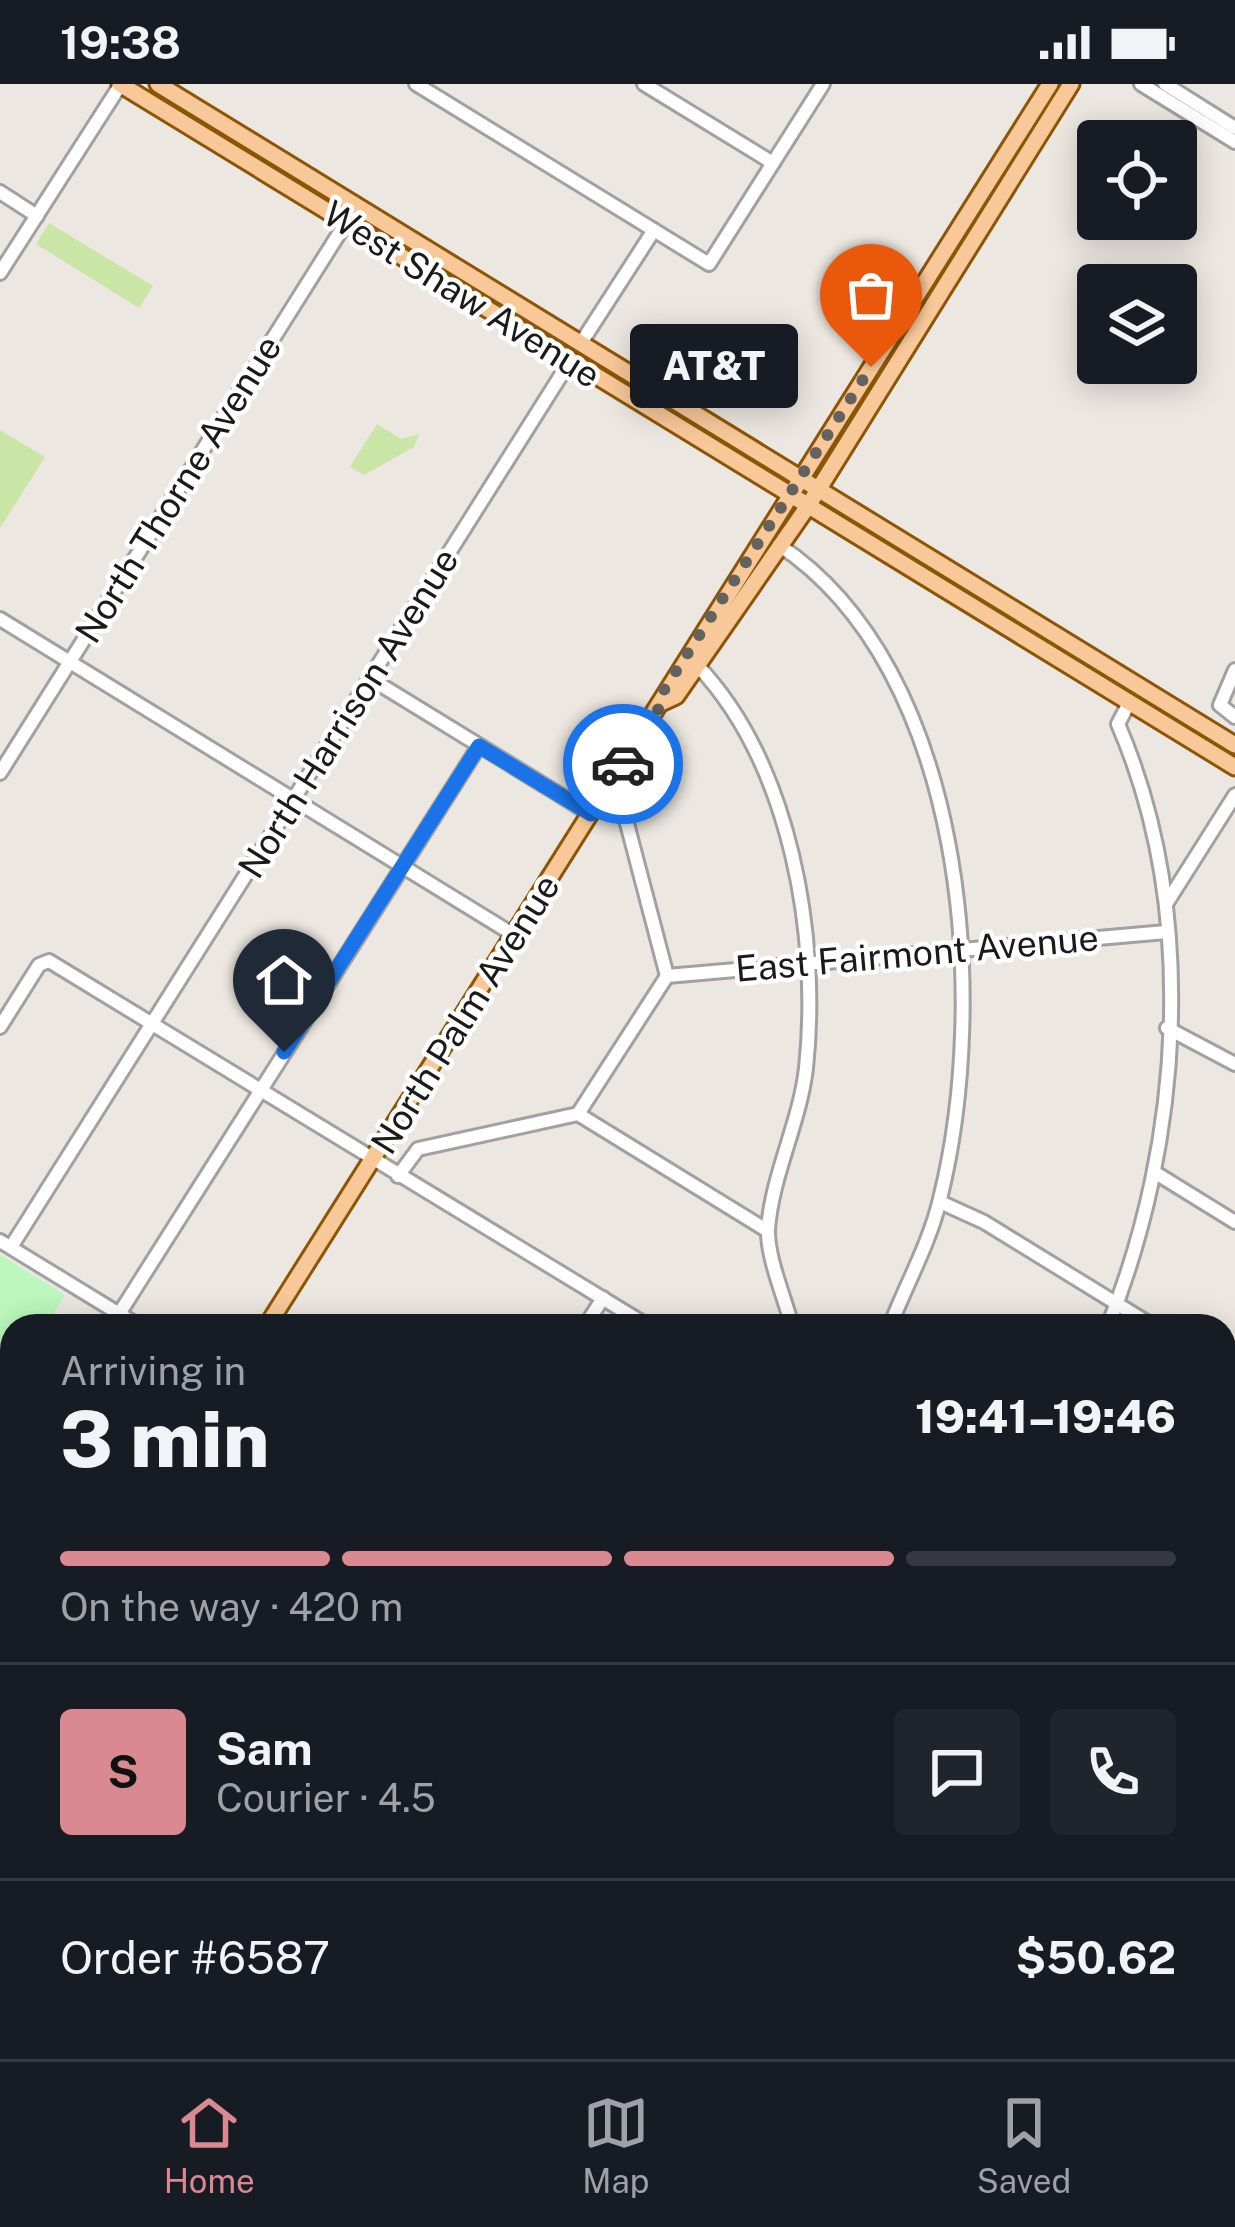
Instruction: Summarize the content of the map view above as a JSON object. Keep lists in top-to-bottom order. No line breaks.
{"streets":{"main road":["West Shaw Avenue","North Palm Avenue"],"street":["North Thorne Avenue","North Harrison Avenue","East Fairmont Avenue"]},"crossings":[["West Shaw Avenue","North Thorne Avenue"],["West Shaw Avenue","North Harrison Avenue"],["West Shaw Avenue","North Palm Avenue"]],"places":["AT&T"],"page":{"status":"19:38","bubble":"AT&T","heading":["3 min","Arriving in","19:41–19:46"],"panel":["Sam","Courier · 4.5","Order #6587","$50.62"],"bar":"On the way · 420 m","round":"S","tabs":["Home","Map","Saved"]}}
